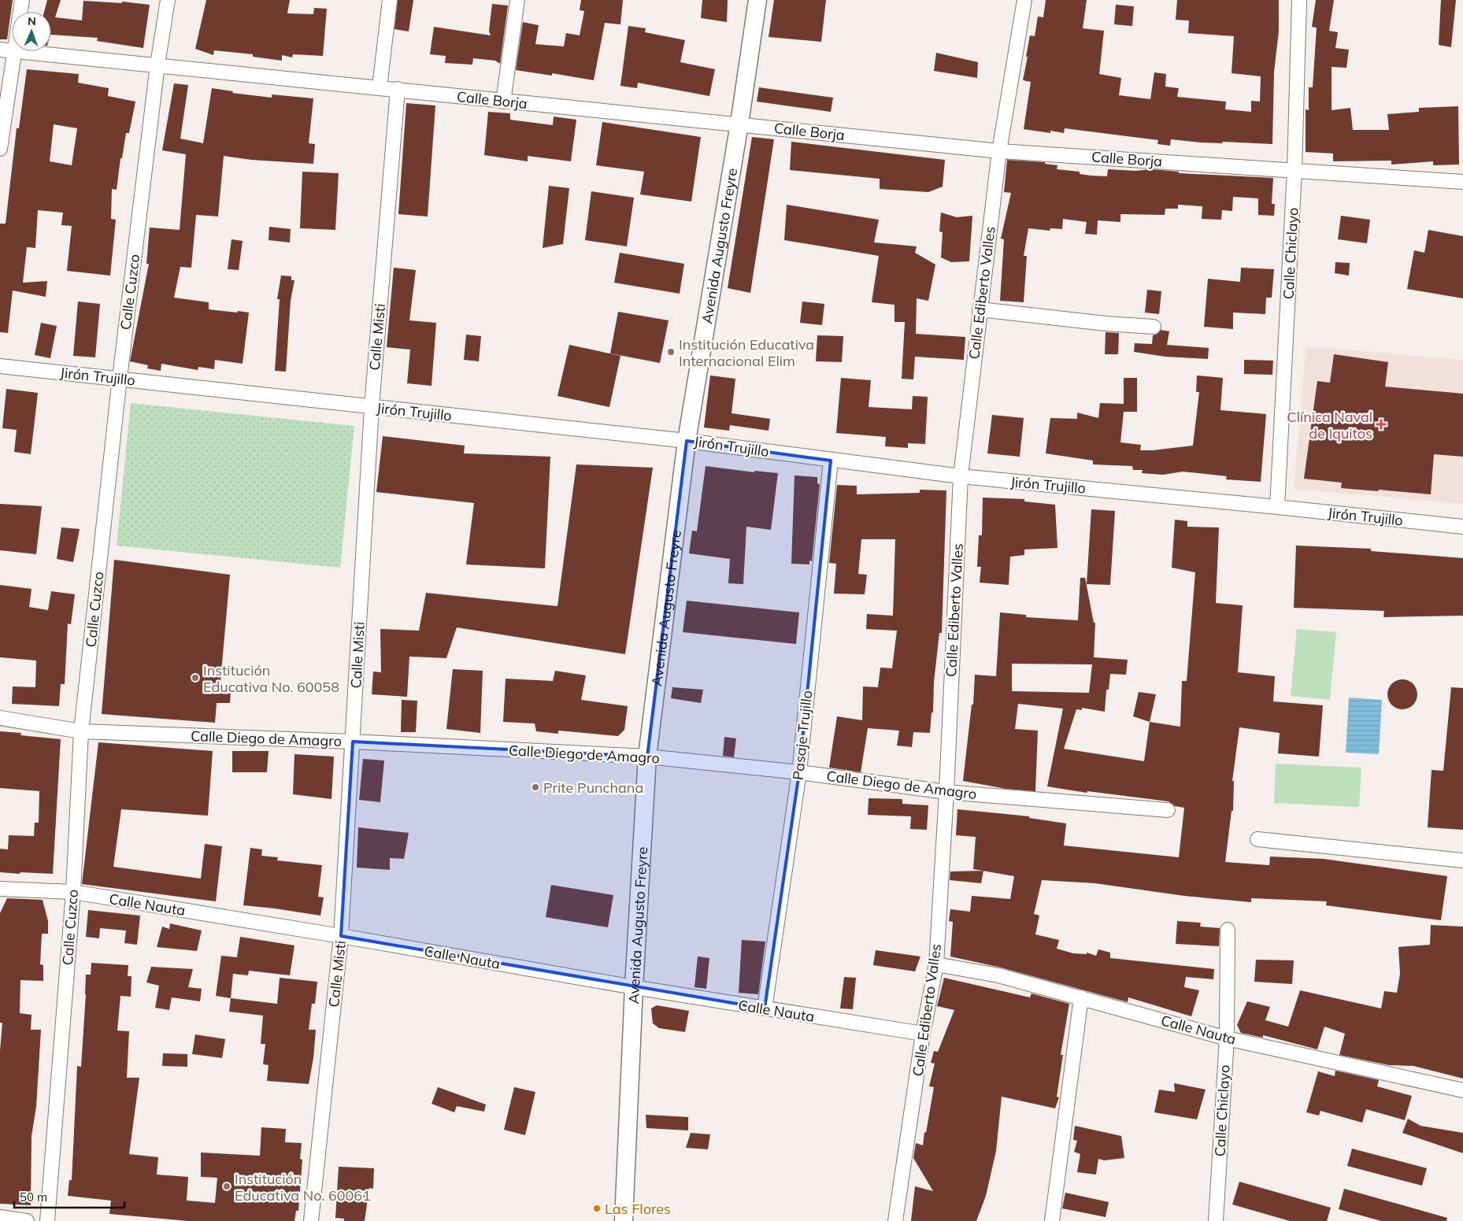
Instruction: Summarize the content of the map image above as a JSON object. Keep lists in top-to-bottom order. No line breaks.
{"streets":{"main road":["Avenida Augusto Freyre"],"street":["Calle Borja","Calle Chiclayo","Calle Cuzco","Calle Ediberto Valles","Calle Misti","Jirón Trujillo","Pasaje Trujillo","Calle Diego de Amagro","Calle Nauta"]},"crossings":[["Calle Borja","Avenida Augusto Freyre"],["Calle Borja","Calle Chiclayo"],["Calle Borja","Calle Cuzco"],["Calle Borja","Calle Ediberto Valles"],["Calle Borja","Calle Misti"],["Avenida Augusto Freyre","Jirón Trujillo"],["Avenida Augusto Freyre","Calle Diego de Amagro"],["Avenida Augusto Freyre","Calle Nauta"],["Calle Chiclayo","Jirón Trujillo"],["Calle Chiclayo","Calle Nauta"],["Calle Cuzco","Jirón Trujillo"],["Calle Cuzco","Calle Diego de Amagro"],["Calle Cuzco","Calle Nauta"],["Calle Ediberto Valles","Jirón Trujillo"],["Calle Ediberto Valles","Calle Diego de Amagro"],["Calle Ediberto Valles","Calle Nauta"],["Calle Misti","Jirón Trujillo"],["Calle Misti","Calle Diego de Amagro"],["Calle Misti","Calle Nauta"],["Jirón Trujillo","Pasaje Trujillo"],["Pasaje Trujillo","Calle Diego de Amagro"],["Pasaje Trujillo","Calle Nauta"]],"places":{"other":["Institución Educativa Internacional Elim","Institución Educativa No. 60058","Prite Punchana","Institución Educativa No. 60061","Las Flores"],"health":["Clínica Naval de Iquitos"]},"scale_bar":"50 m","north":"top"}
